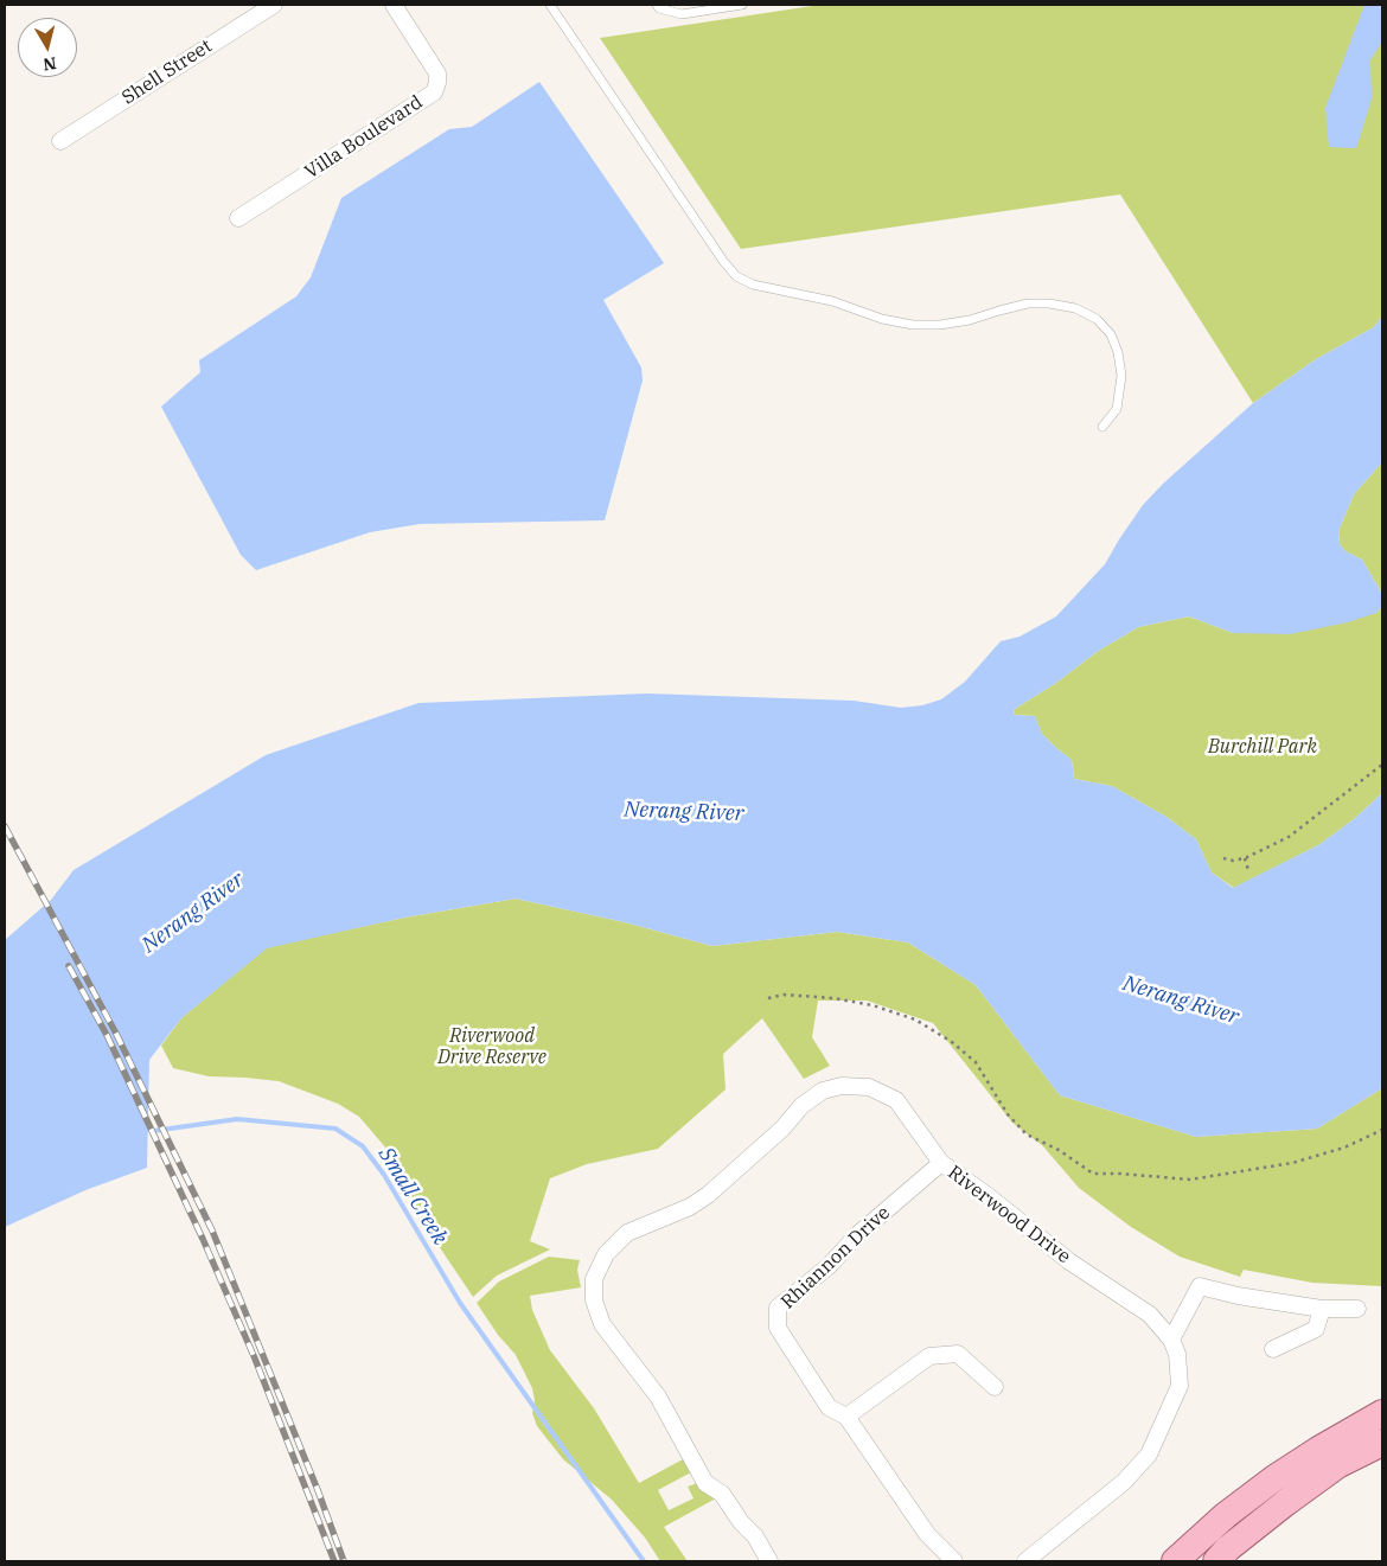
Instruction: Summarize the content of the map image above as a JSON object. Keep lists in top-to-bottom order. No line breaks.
{"streets":{"street":["Shell Street","Villa Boulevard","Riverwood Drive","Rhiannon Drive"]},"crossings":[["Riverwood Drive","Rhiannon Drive"]],"water":["Nerang River","Small Creek"],"parks":["Burchill Park","Riverwood Drive Reserve"],"north":"bottom"}
